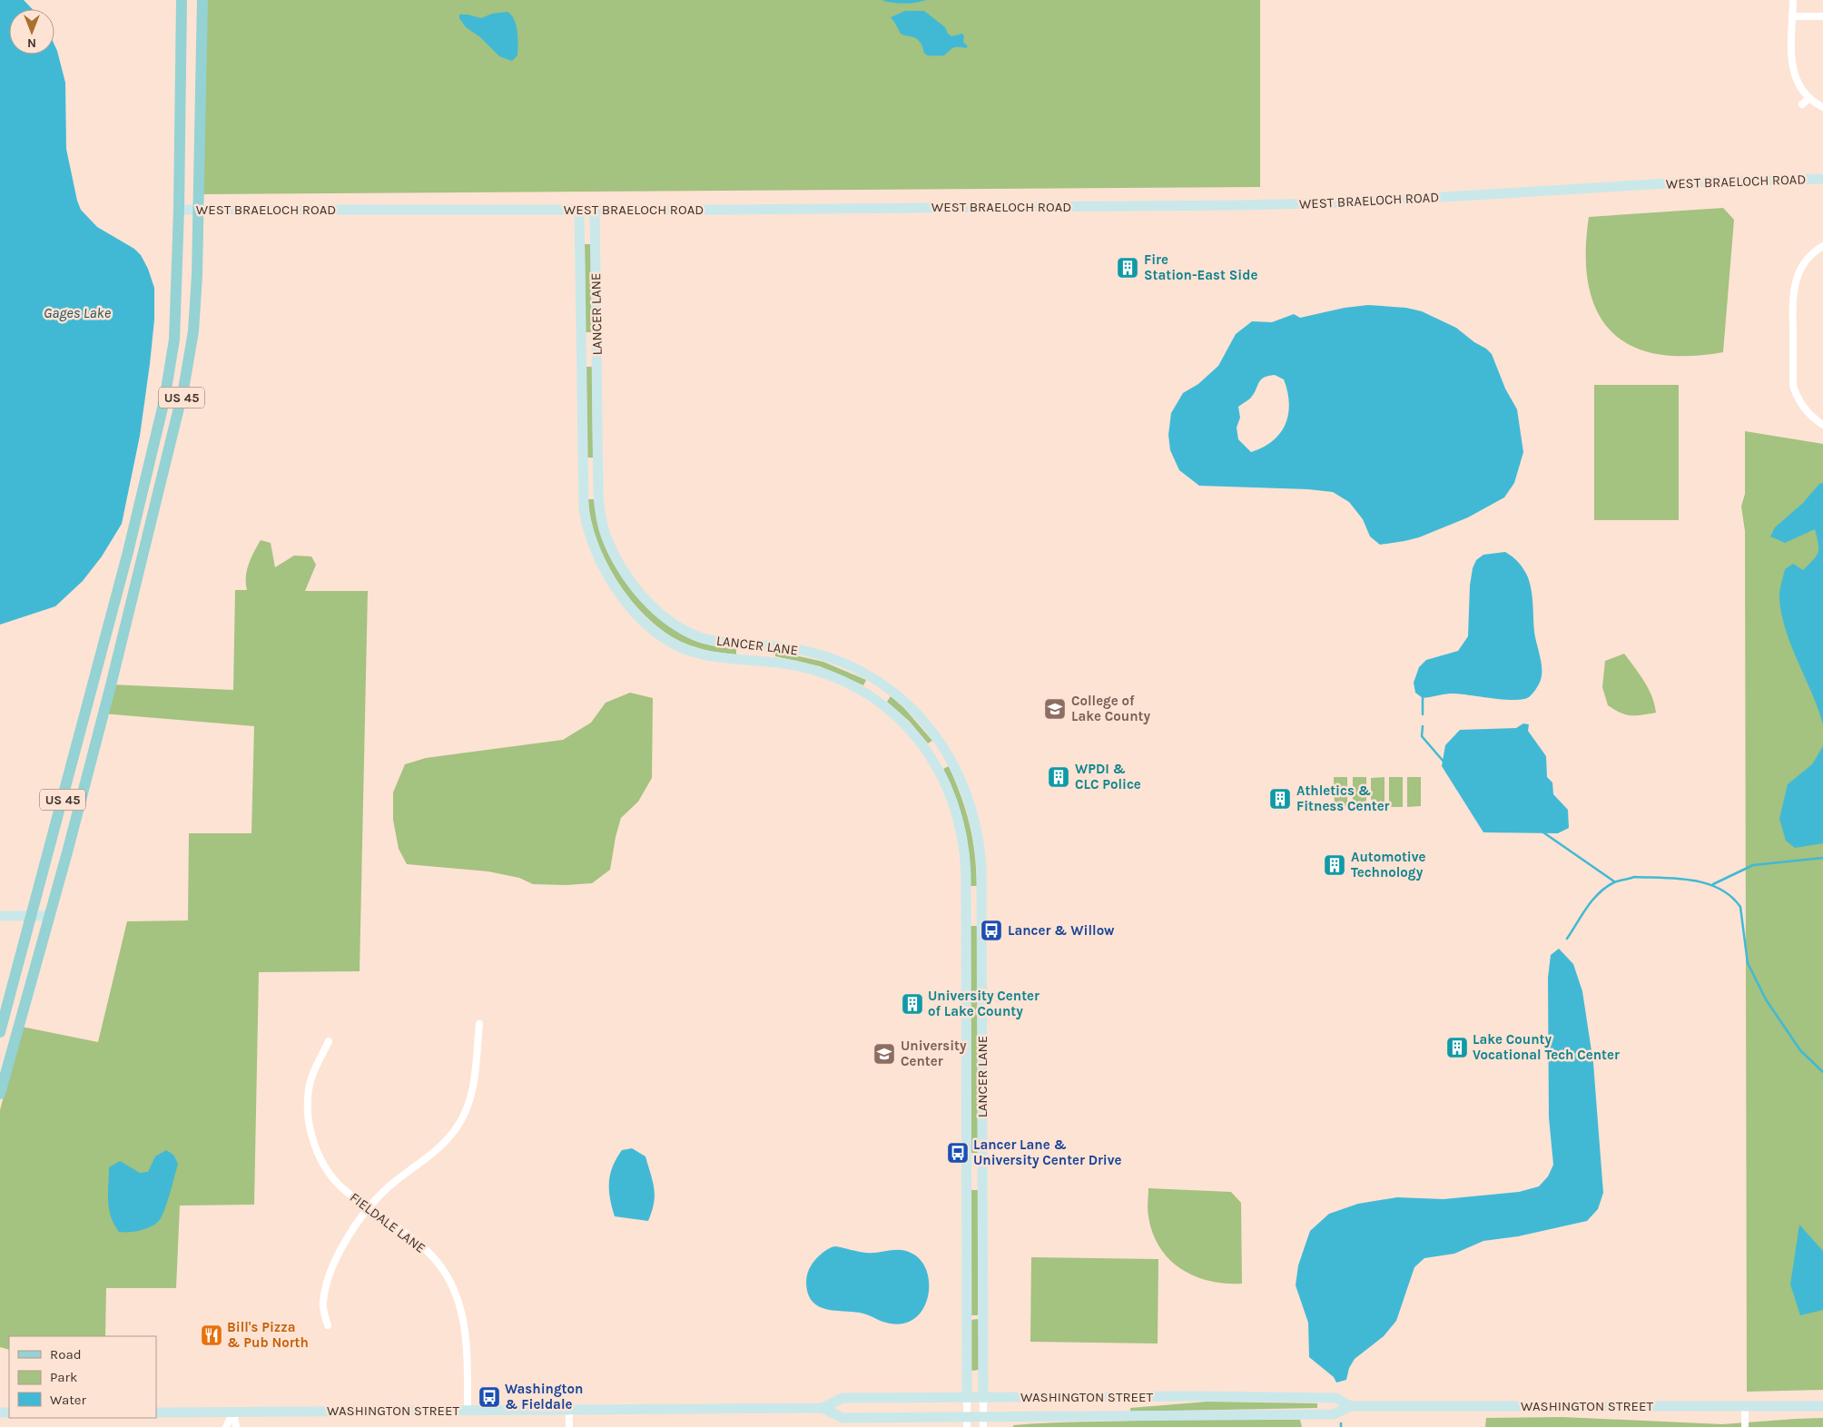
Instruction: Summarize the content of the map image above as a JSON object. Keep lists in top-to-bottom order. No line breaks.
{"streets":{"main road":["US 45"],"street":["WEST BRAELOCH ROAD","LANCER LANE","FIELDALE LANE","WASHINGTON STREET"]},"crossings":[["WEST BRAELOCH ROAD","LANCER LANE"],["WEST BRAELOCH ROAD","US 45"],["LANCER LANE","WASHINGTON STREET"],["FIELDALE LANE","WASHINGTON STREET"]],"water":["Gages Lake"],"places":{"building":["Fire Station-East Side","WPDI & CLC Police","Athletics & Fitness Center","Automotive Technology","University Center of Lake County","Lake County Vocational Tech Center"],"school or university":["College of Lake County","University Center"],"bus stop":["Lancer & Willow","Lancer Lane & University Center Drive","Washington & Fieldale"],"restaurant":["Bill's Pizza & Pub North"]},"legend":["Road","Park","Water"],"north":"bottom"}
